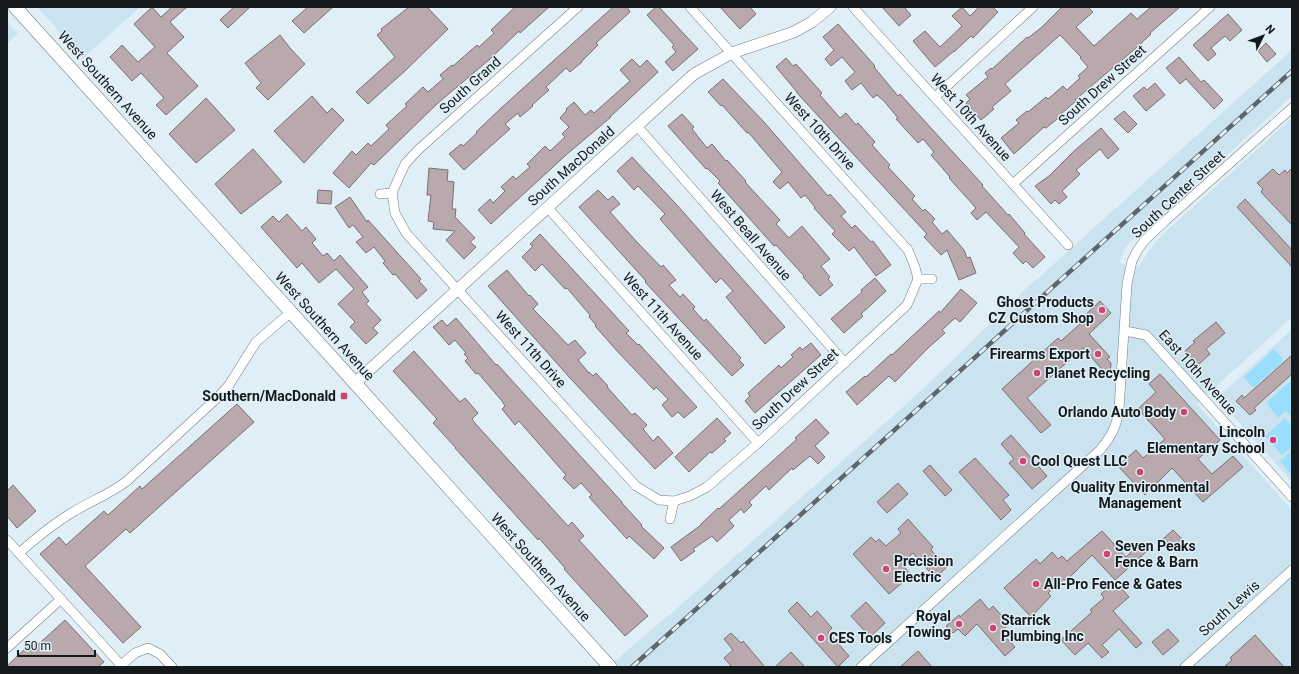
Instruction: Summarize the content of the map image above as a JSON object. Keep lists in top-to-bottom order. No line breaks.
{"streets":{"main road":["West Southern Avenue"],"street":["South Grand","South Drew Street","West 10th Avenue","West 10th Drive","South MacDonald","South Center Street","West Beall Avenue","West 11th Avenue","West 11th Drive","East 10th Avenue","South Lewis"]},"crossings":[["West Southern Avenue","South MacDonald"],["South Grand","West 11th Drive"],["South Drew Street","West 10th Avenue"],["South Drew Street","West 10th Drive"],["South Drew Street","West Beall Avenue"],["South Drew Street","West 11th Avenue"],["South Drew Street","West 11th Drive"],["West 10th Drive","South MacDonald"],["South MacDonald","West Beall Avenue"],["South MacDonald","West 11th Avenue"],["South MacDonald","West 11th Drive"],["South Center Street","East 10th Avenue"]],"places":{"other":["Ghost Products CZ Custom Shop","Firearms Export","Planet Recycling","Orlando Auto Body","Lincoln Elementary School","Cool Quest LLC","Quality Environmental Management","Seven Peaks Fence & Barn","Precision Electric","All-Pro Fence & Gates","Royal Towing","Starrick Plumbing Inc","CES Tools"],"transit":["Southern/MacDonald"]},"scale_bar":"50 m","north":"top right"}
